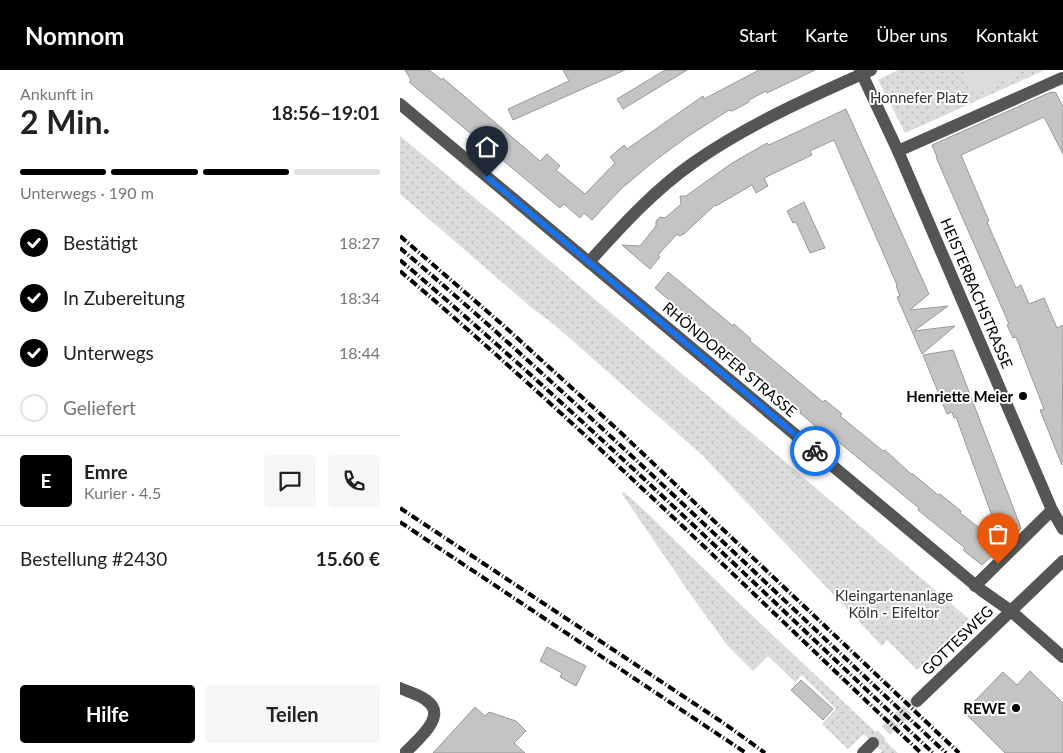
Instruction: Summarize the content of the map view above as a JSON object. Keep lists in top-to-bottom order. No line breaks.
{"streets":{"street":["HEISTERBACHSTRASSE","RHÖNDORFER STRASSE","GOTTESWEG"]},"crossings":[["HEISTERBACHSTRASSE","GOTTESWEG"],["RHÖNDORFER STRASSE","GOTTESWEG"]],"parks":["Honnefer Platz","Kleingartenanlage Köln - Eifeltor"],"places":["Henriette Meier","REWE"],"page":{"header":"Nomnom","nav":["Start","Karte","Über uns","Kontakt"],"heading":["2 Min.","Ankunft in","18:56–19:01"],"panel":["Emre","Kurier · 4.5","Bestellung #2430","15.60 €"],"bar":"Unterwegs · 190 m","list":[["Bestätigt","18:27"],["In Zubereitung","18:34"],["Unterwegs","18:44"],"Geliefert"],"round":"E","buttons":["Hilfe","Teilen"]}}
